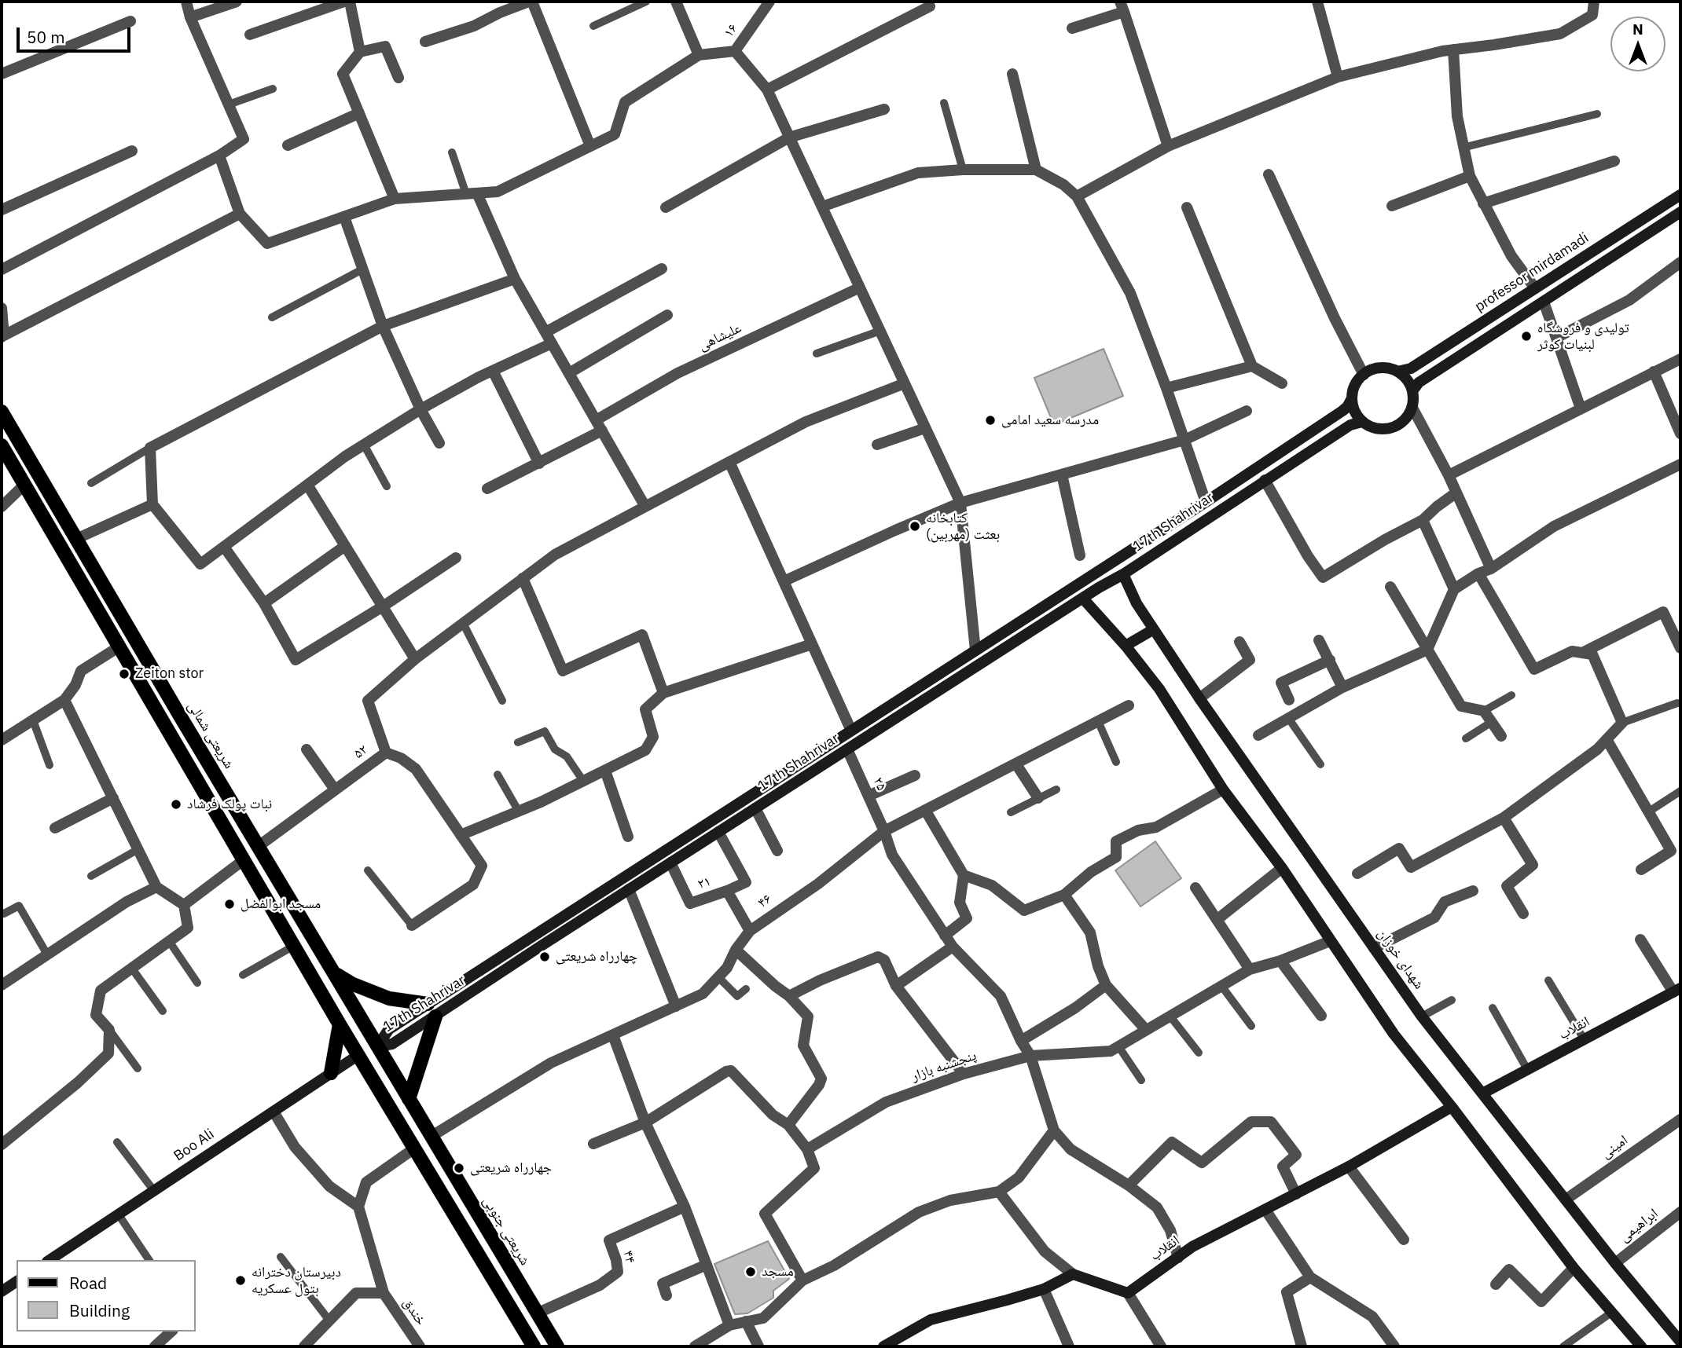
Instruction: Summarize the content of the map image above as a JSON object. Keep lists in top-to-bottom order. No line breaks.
{"streets":{"main road":["professor mirdamadi","17th Shahrivar","شریعتی شمالی","شهدای خوزان","انقلاب","Boo Ali","شریعتی جنوبی"],"street":["۱۶","علیشاهی","۵۲","۲۵","۲۱","۴۶","پنجشنبه بازار","امینی","ابراهیمی","۴۴","خندق"]},"crossings":[["professor mirdamadi","17th Shahrivar"],["17th Shahrivar","شریعتی شمالی"],["17th Shahrivar","۲۵"],["17th Shahrivar","۲۱"],["17th Shahrivar","شهدای خوزان"],["17th Shahrivar","شریعتی جنوبی"],["شریعتی شمالی","۵۲"],["شریعتی شمالی","شریعتی جنوبی"],["۲۵","۴۶"],["۲۵","پنجشنبه بازار"],["۲۱","۴۶"],["شهدای خوزان","انقلاب"],["شهدای خوزان","امینی"],["شهدای خوزان","ابراهیمی"],["شریعتی جنوبی","۴۴"]],"places":["تولیدی و فروشگاه لبنیات کوثر","مدرسه سعید امامی","کتابخانه بعثت (مهربین)","Zeiton stor","نبات پولک فرشاد","مسجد ابوالفضل","چهارراه شریعتی","جهارراه شریعتی","مسجد","دبیرستان دخترانه بتول عسکریه"],"legend":["Road","Building"],"scale_bar":"50 m","north":"top"}
